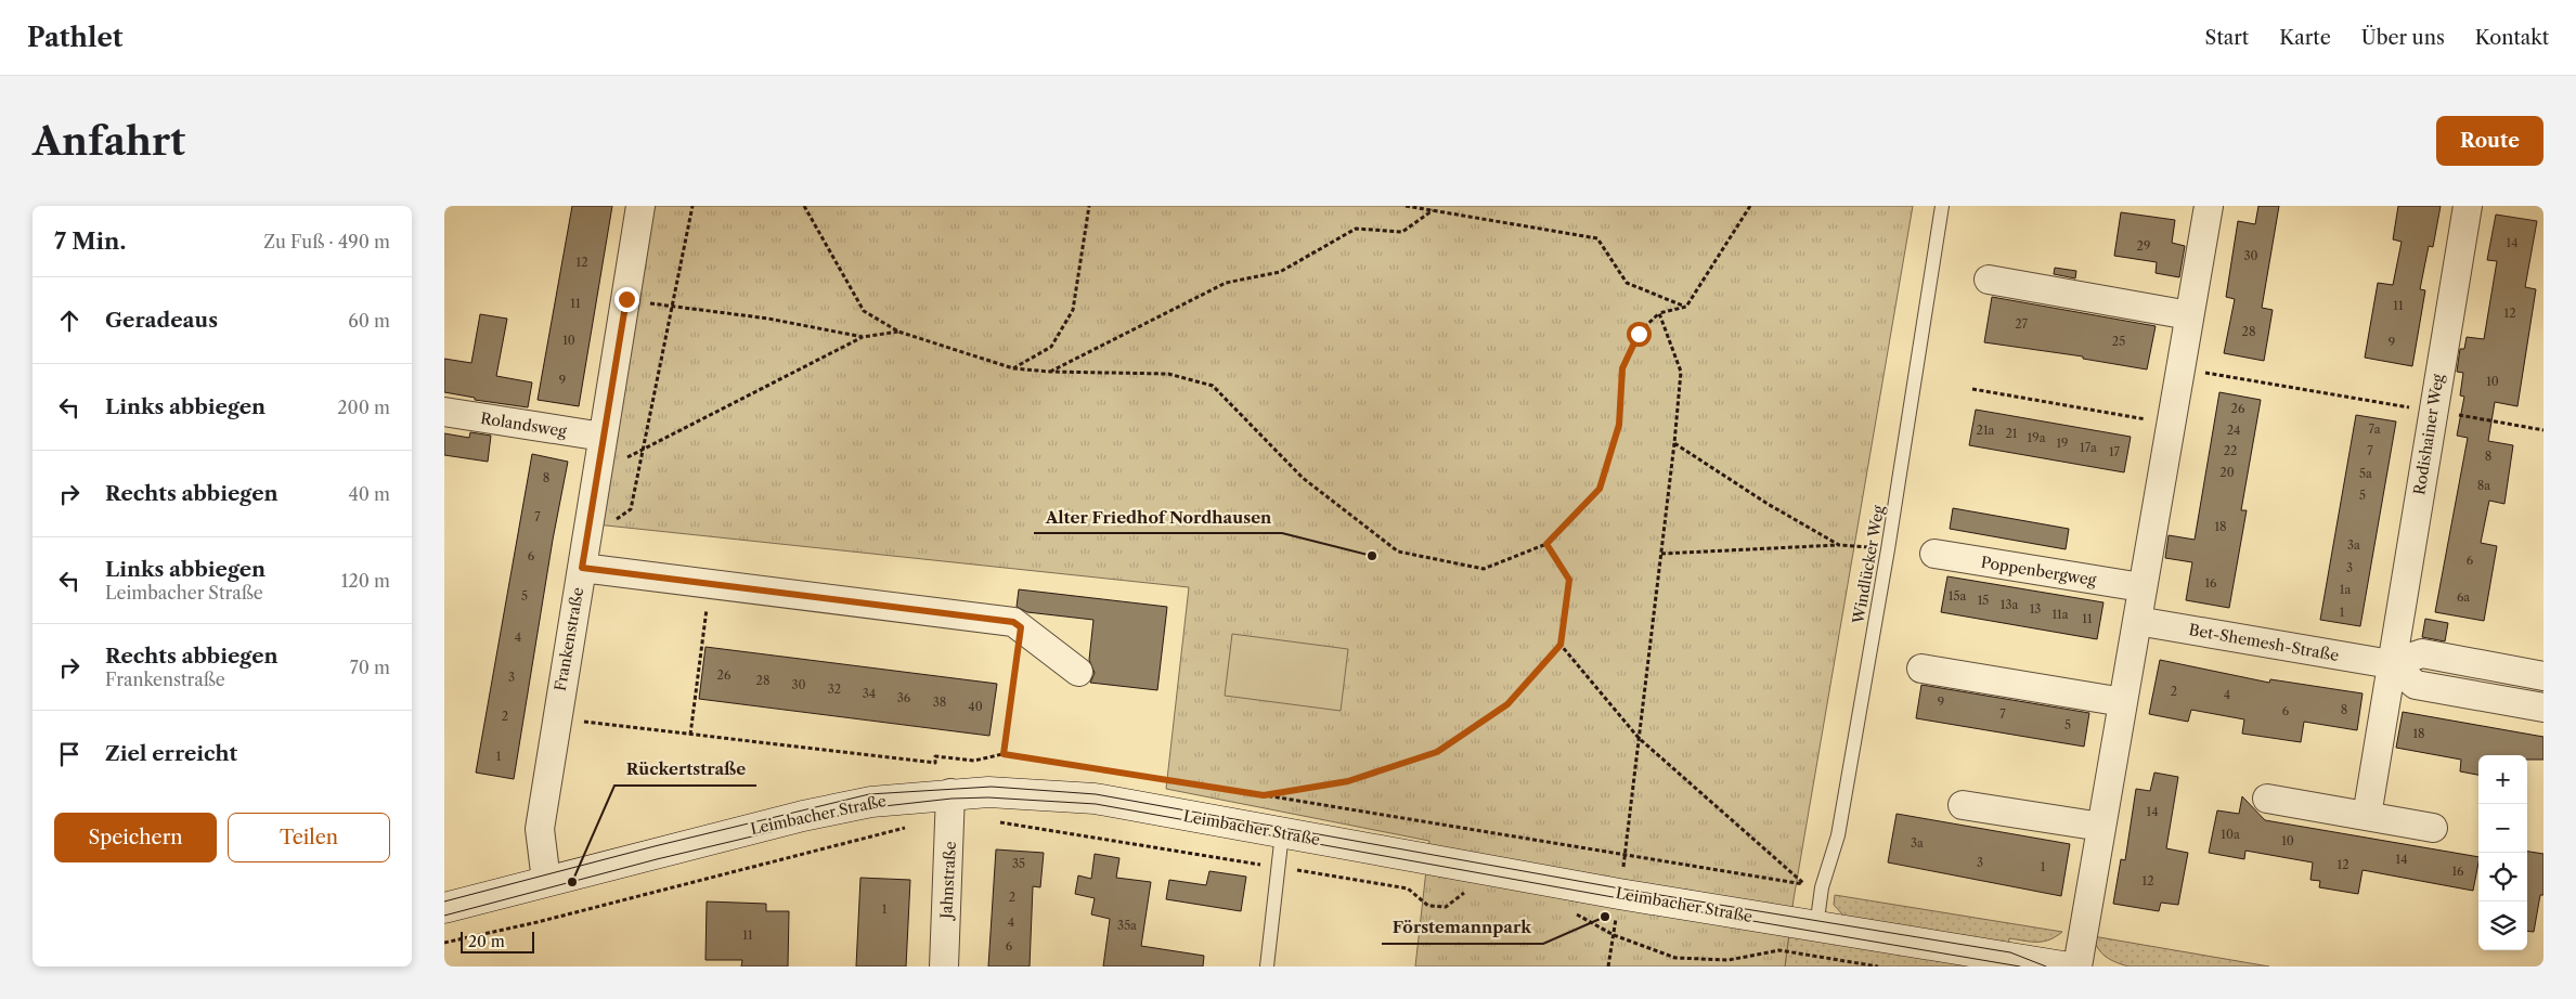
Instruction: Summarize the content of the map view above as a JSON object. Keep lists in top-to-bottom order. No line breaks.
{"streets":{"street":["Rolandsweg","Rodishainer Weg","Poppenbergweg","Frankenstraße","Bet-Shemesh-Straße","Leimbacher Straße","Jahnstraße"],"lane":["Windlücker Weg"]},"crossings":[["Rolandsweg","Frankenstraße"],["Rodishainer Weg","Bet-Shemesh-Straße"],["Windlücker Weg","Leimbacher Straße"],["Frankenstraße","Leimbacher Straße"],["Leimbacher Straße","Jahnstraße"]],"places":["Alter Friedhof Nordhausen","Rückertstraße","Förstemannpark"],"house_numbers":["14","29","30","12","11","11","12","27","28","10","25","9","9","10","26","7a","21a","24","21","19a","19","17a","22","7","17","8","20","5a","8","8a","5","7","18","3a","6","6","3","16","1a","5","15a","6a","15","13a","13","1","11a","11","4","26","3","28","30","32","2","34","4","36","38","9","40","8","6","7","2","5","18","1","14","10a","10","3a","14","3","35","12","1","16","12","2","1","4","35a","11","6"],"scale_bar":"20 m","page":{"header":"Pathlet","nav":["Start","Karte","Über uns","Kontakt"],"buttons":["Route",["Speichern","Teilen"]],"title":"Anfahrt","heading":["7 Min.","Zu Fuß · 490 m"],"list":[["Geradeaus","60 m"],["Links abbiegen","200 m"],["Rechts abbiegen","40 m"],["Links abbiegen","Leimbacher Straße","120 m"],["Rechts abbiegen","Frankenstraße","70 m"],"Ziel erreicht"],"map_buttons":["+","−"],"scale":"20 m"}}
